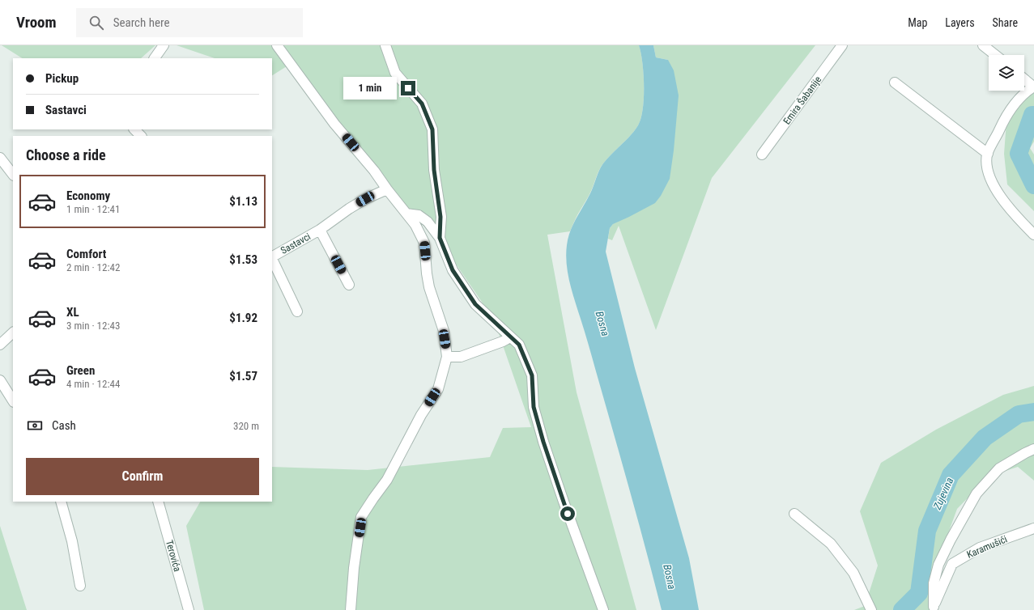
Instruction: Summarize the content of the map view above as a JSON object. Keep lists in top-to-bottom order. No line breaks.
{"streets":{"street":["Emira Šabanije","Sastavci","Karamušići","Terovića"]},"water":["Bosna","Zujevina"],"page":{"header":"Vroom","search":"Search here","nav":["Map","Layers","Share"],"banner":["Pickup","Sastavci"],"bubble":"1 min","heading":"Choose a ride","list":[{"name":"Economy","note":"1 min · 12:41","value":"$1.13"},{"name":"Comfort","note":"2 min · 12:42","value":"$1.53"},{"name":"XL","note":"3 min · 12:43","value":"$1.92"},{"name":"Green","note":"4 min · 12:44","value":"$1.57"}],"pay":["Cash","320 m"],"buttons":"Confirm"}}
